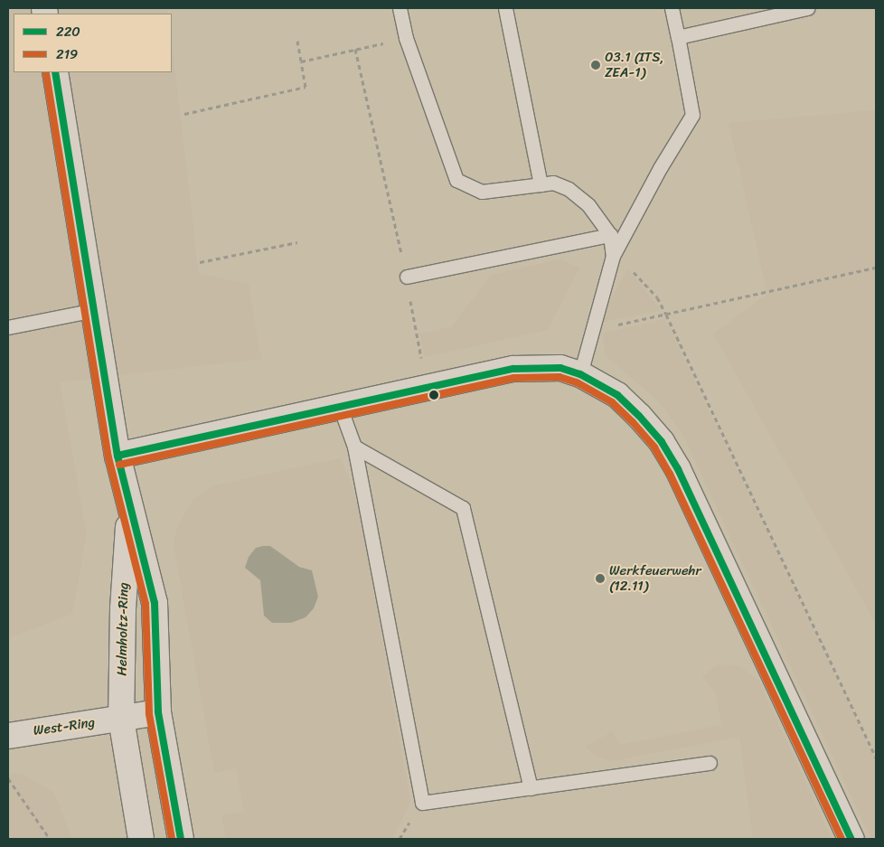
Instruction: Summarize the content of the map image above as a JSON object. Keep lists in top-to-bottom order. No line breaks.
{"streets":{"street":["Helmholtz-Ring","West-Ring"]},"crossings":[["Helmholtz-Ring","West-Ring"]],"places":["03.1 (ITS, ZEA-1)","Werkfeuerwehr (12.11)"],"lines":["transit line 220","transit line 219"],"legend":["220","219"]}
